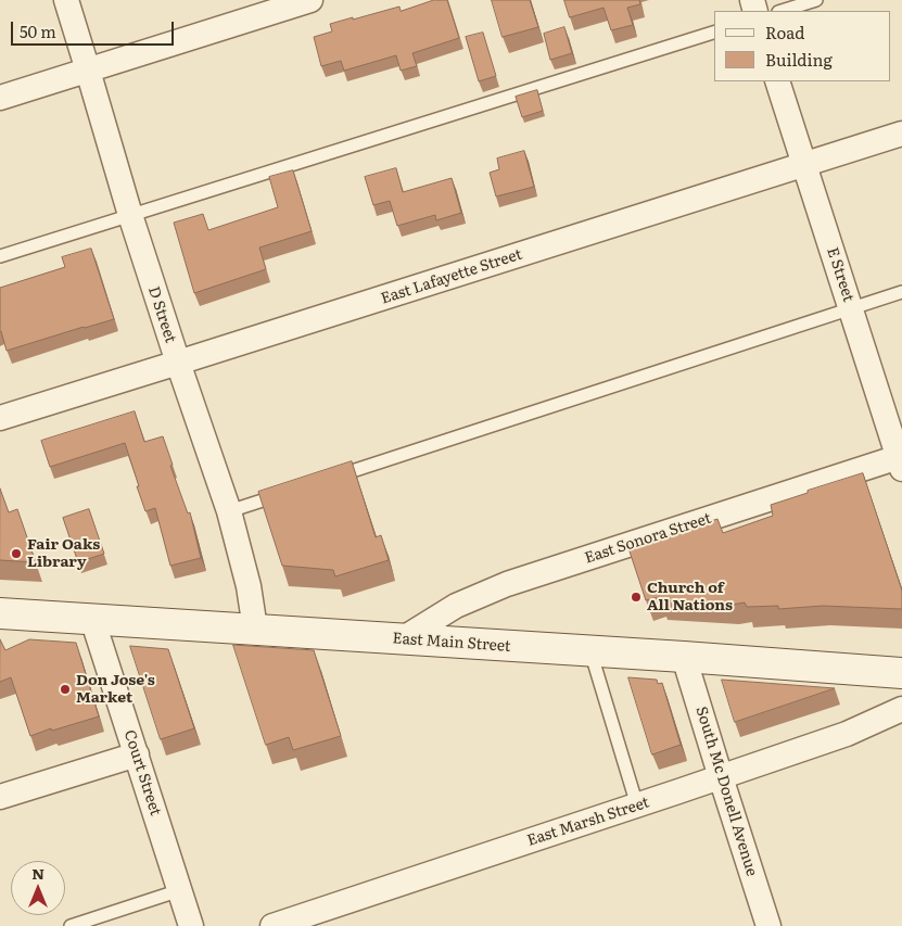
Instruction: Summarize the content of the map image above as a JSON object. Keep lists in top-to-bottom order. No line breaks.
{"streets":{"main road":["East Main Street"],"street":["E Street","East Lafayette Street","D Street","East Sonora Street","Court Street","South Mc Donell Avenue","East Marsh Street"]},"crossings":[["E Street","East Lafayette Street"],["E Street","East Sonora Street"],["East Lafayette Street","D Street"],["D Street","East Main Street"],["East Sonora Street","East Main Street"],["East Main Street","Court Street"],["East Main Street","South Mc Donell Avenue"],["South Mc Donell Avenue","East Marsh Street"]],"places":["Fair Oaks Library","Church of All Nations","Don Jose's Market"],"legend":["Road","Building"],"scale_bar":"50 m","north":"top"}
